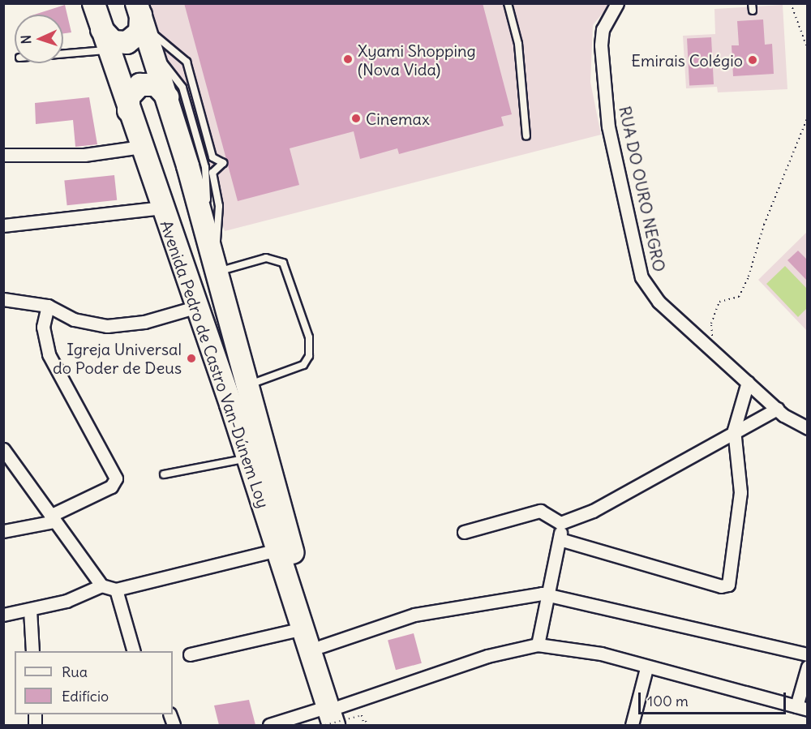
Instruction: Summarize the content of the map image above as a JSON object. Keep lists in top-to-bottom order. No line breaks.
{"streets":{"highway":["Avenida Pedro de Castro Van-Dúnem Loy"],"street":["RUA DO OURO NEGRO"]},"places":["Xyami Shopping (Nova Vida)","Emirais Colégio","Cinemax","Igreja Universal do Poder de Deus"],"legend":["Rua","Edifício"],"scale_bar":"100 m","north":"left"}
